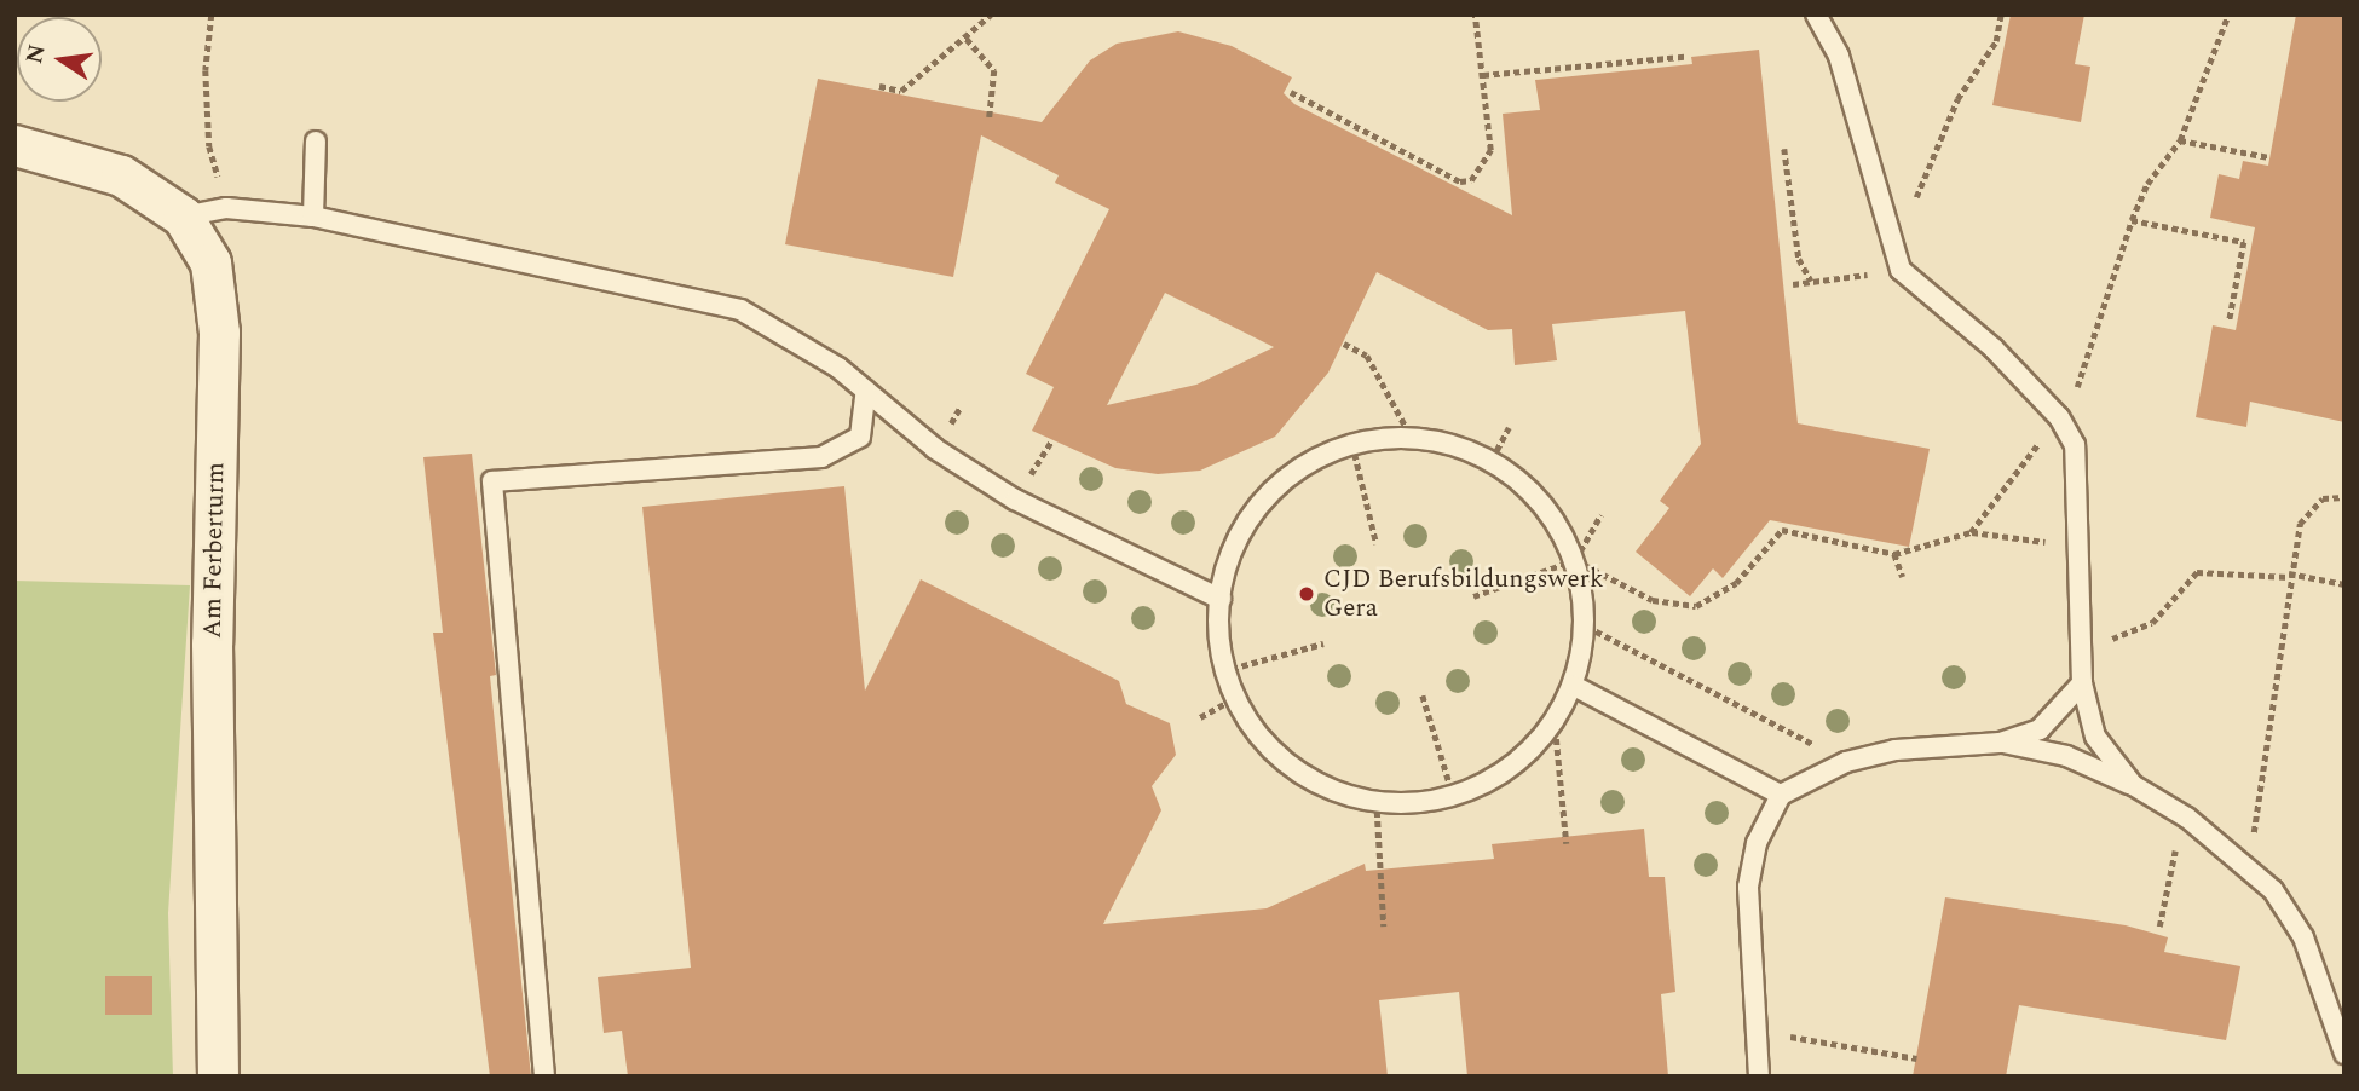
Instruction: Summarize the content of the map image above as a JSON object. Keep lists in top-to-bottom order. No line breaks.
{"streets":{"street":["Am Ferberturm"]},"places":["CJD Berufsbildungswerk Gera"],"north":"left"}
